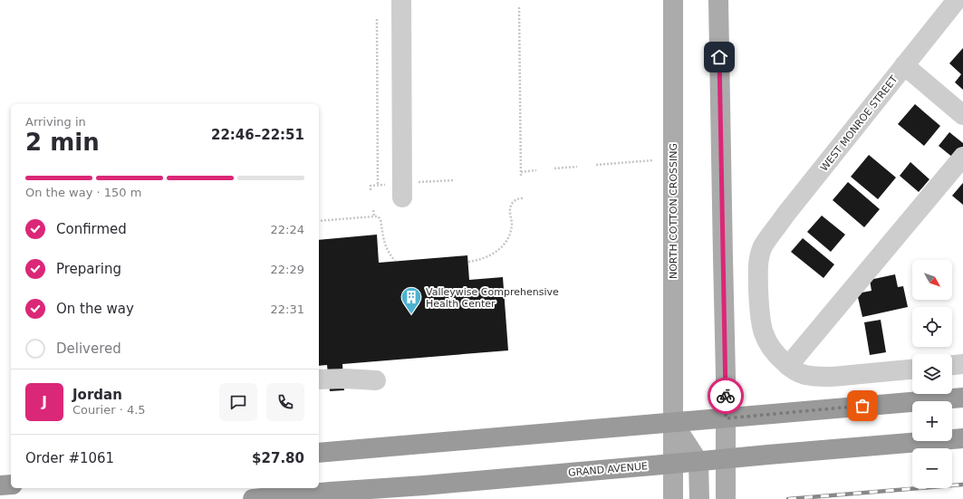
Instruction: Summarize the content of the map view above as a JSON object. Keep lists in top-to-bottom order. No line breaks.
{"streets":{"highway":["GRAND AVENUE"],"main road":["NORTH COTTON CROSSING"],"street":["WEST MONROE STREET"]},"crossings":[["NORTH COTTON CROSSING","GRAND AVENUE"]],"places":{"building":["Valleywise Comprehensive Health Center"]},"north":"bottom right","page":{"heading":["2 min","Arriving in","22:46–22:51"],"panel":["Jordan","Courier · 4.5","Order #1061","$27.80"],"bar":"On the way · 150 m","list":[["Confirmed","22:24"],["Preparing","22:29"],["On the way","22:31"],"Delivered"],"map_buttons":["+","−"],"round":"J"}}
